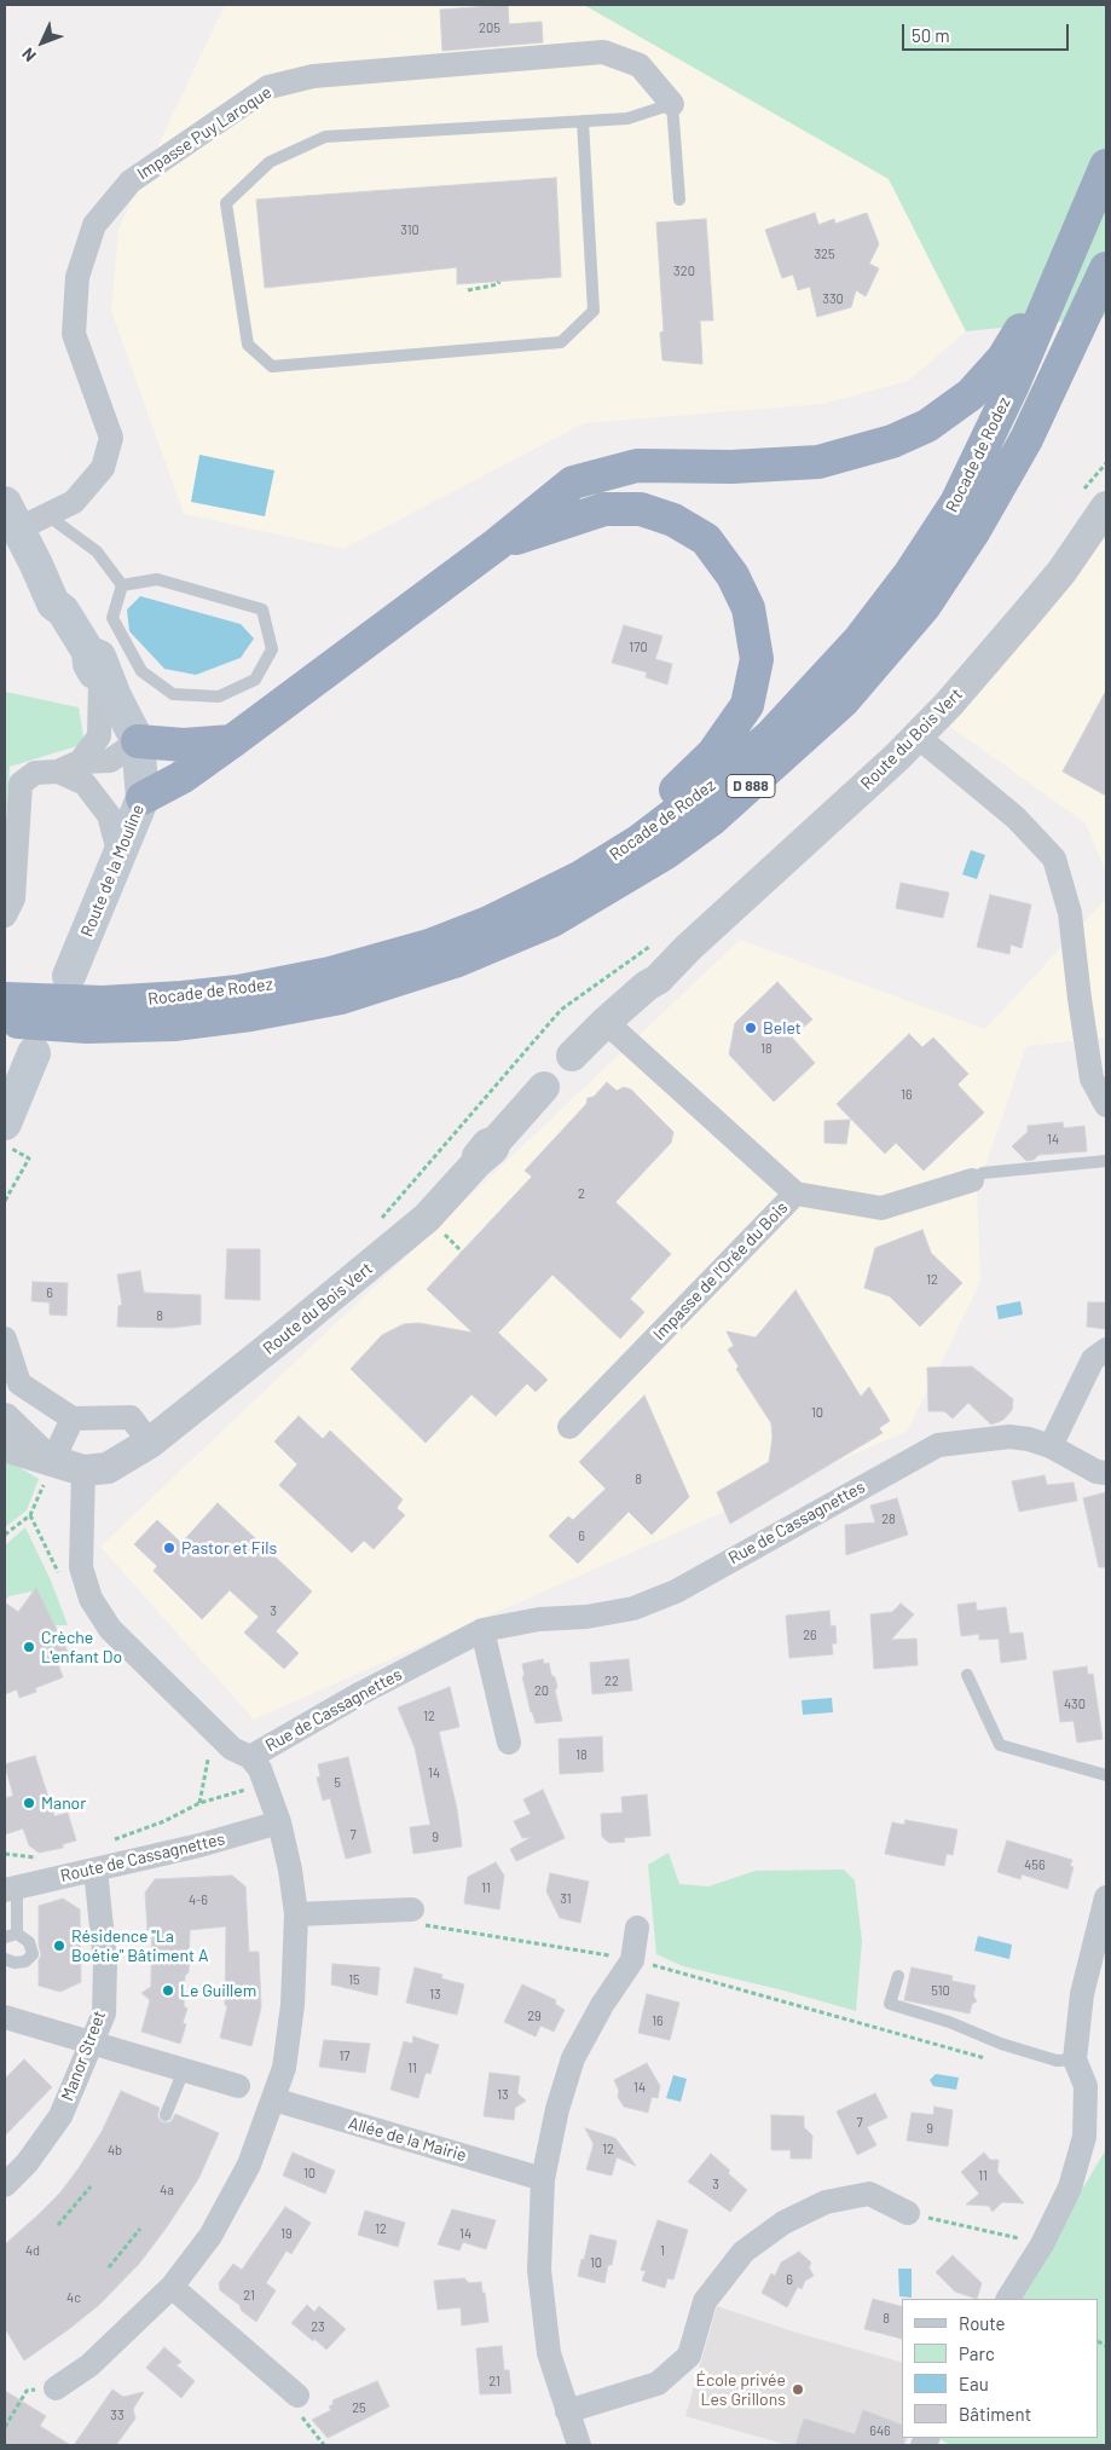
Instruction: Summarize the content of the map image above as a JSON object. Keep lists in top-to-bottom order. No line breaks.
{"streets":{"highway":["Rocade de Rodez","D 888"],"main road":["Route de la Mouline"],"street":["Impasse Puy Laroque","Route du Bois Vert","Impasse de l'Orée du Bois","Rue de Cassagnettes","Route de Cassagnettes","Manor Street","Allée de la Mairie"]},"crossings":[["Impasse Puy Laroque","Route de la Mouline"],["Route du Bois Vert","Impasse de l'Orée du Bois"],["Route de Cassagnettes","Manor Street"]],"places":["Belet","Pastor et Fils","Crèche L'enfant Do","Manor","Résidence \"La Boétie\" Bâtiment A","Le Guillem","École privée Les Grillons"],"house_numbers":["205","310","325","320","330","170","18","16","14","2","12","6","8","10","8","28","6","3","26","22","20","430","12","18","14","5","7","9","456","11","31","4-6","15","510","13","29","16","17","11","14","13","7","9","12","4b","10","11","3","4a","12","19","14","4d","1","10","6","21","4c","8","23","21","25","33","646"],"legend":["Route","Parc","Eau","Bâtiment"],"scale_bar":"50 m","north":"bottom left"}
